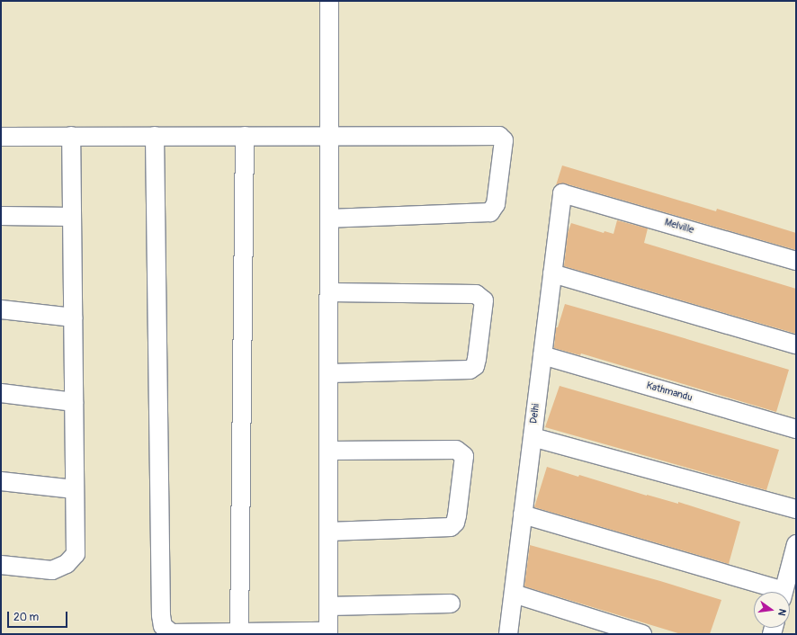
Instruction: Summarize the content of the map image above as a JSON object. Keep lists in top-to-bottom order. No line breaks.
{"streets":{"street":["Melville","Kathmandu","Delhi"]},"crossings":[["Melville","Delhi"],["Kathmandu","Delhi"]],"scale_bar":"20 m","north":"right"}
